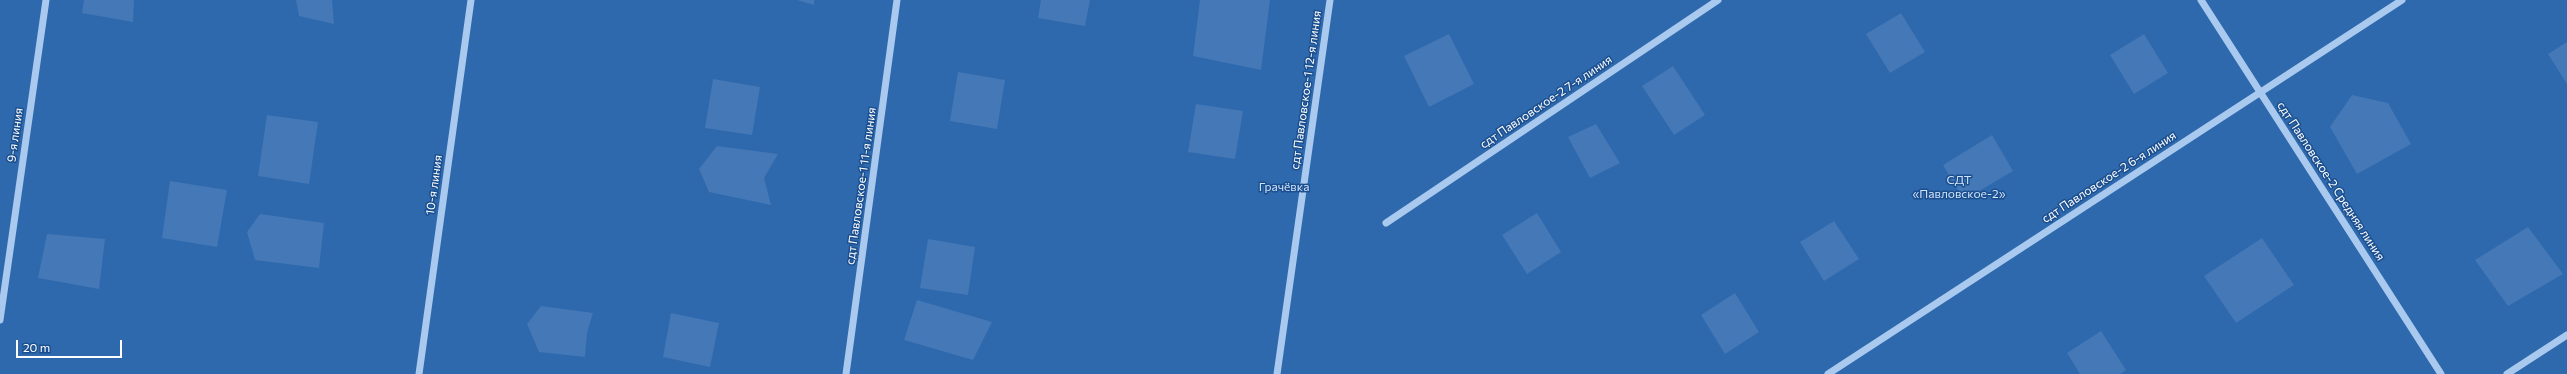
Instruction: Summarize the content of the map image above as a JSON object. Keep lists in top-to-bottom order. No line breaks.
{"streets":{"street":["сдт Павловское-1 12-я линия","сдт Павловское-2 7-я линия","9-я линия","сдт Павловское-2 6-я линия","сдт Павловское-2 Средняя линия","10-я линия","сдт Павловское-1 11-я линия"]},"crossings":[["сдт Павловское-2 6-я линия","сдт Павловское-2 Средняя линия"]],"parks":["СДТ «Павловское-2»","Грачёвка"],"scale_bar":"20 m"}
